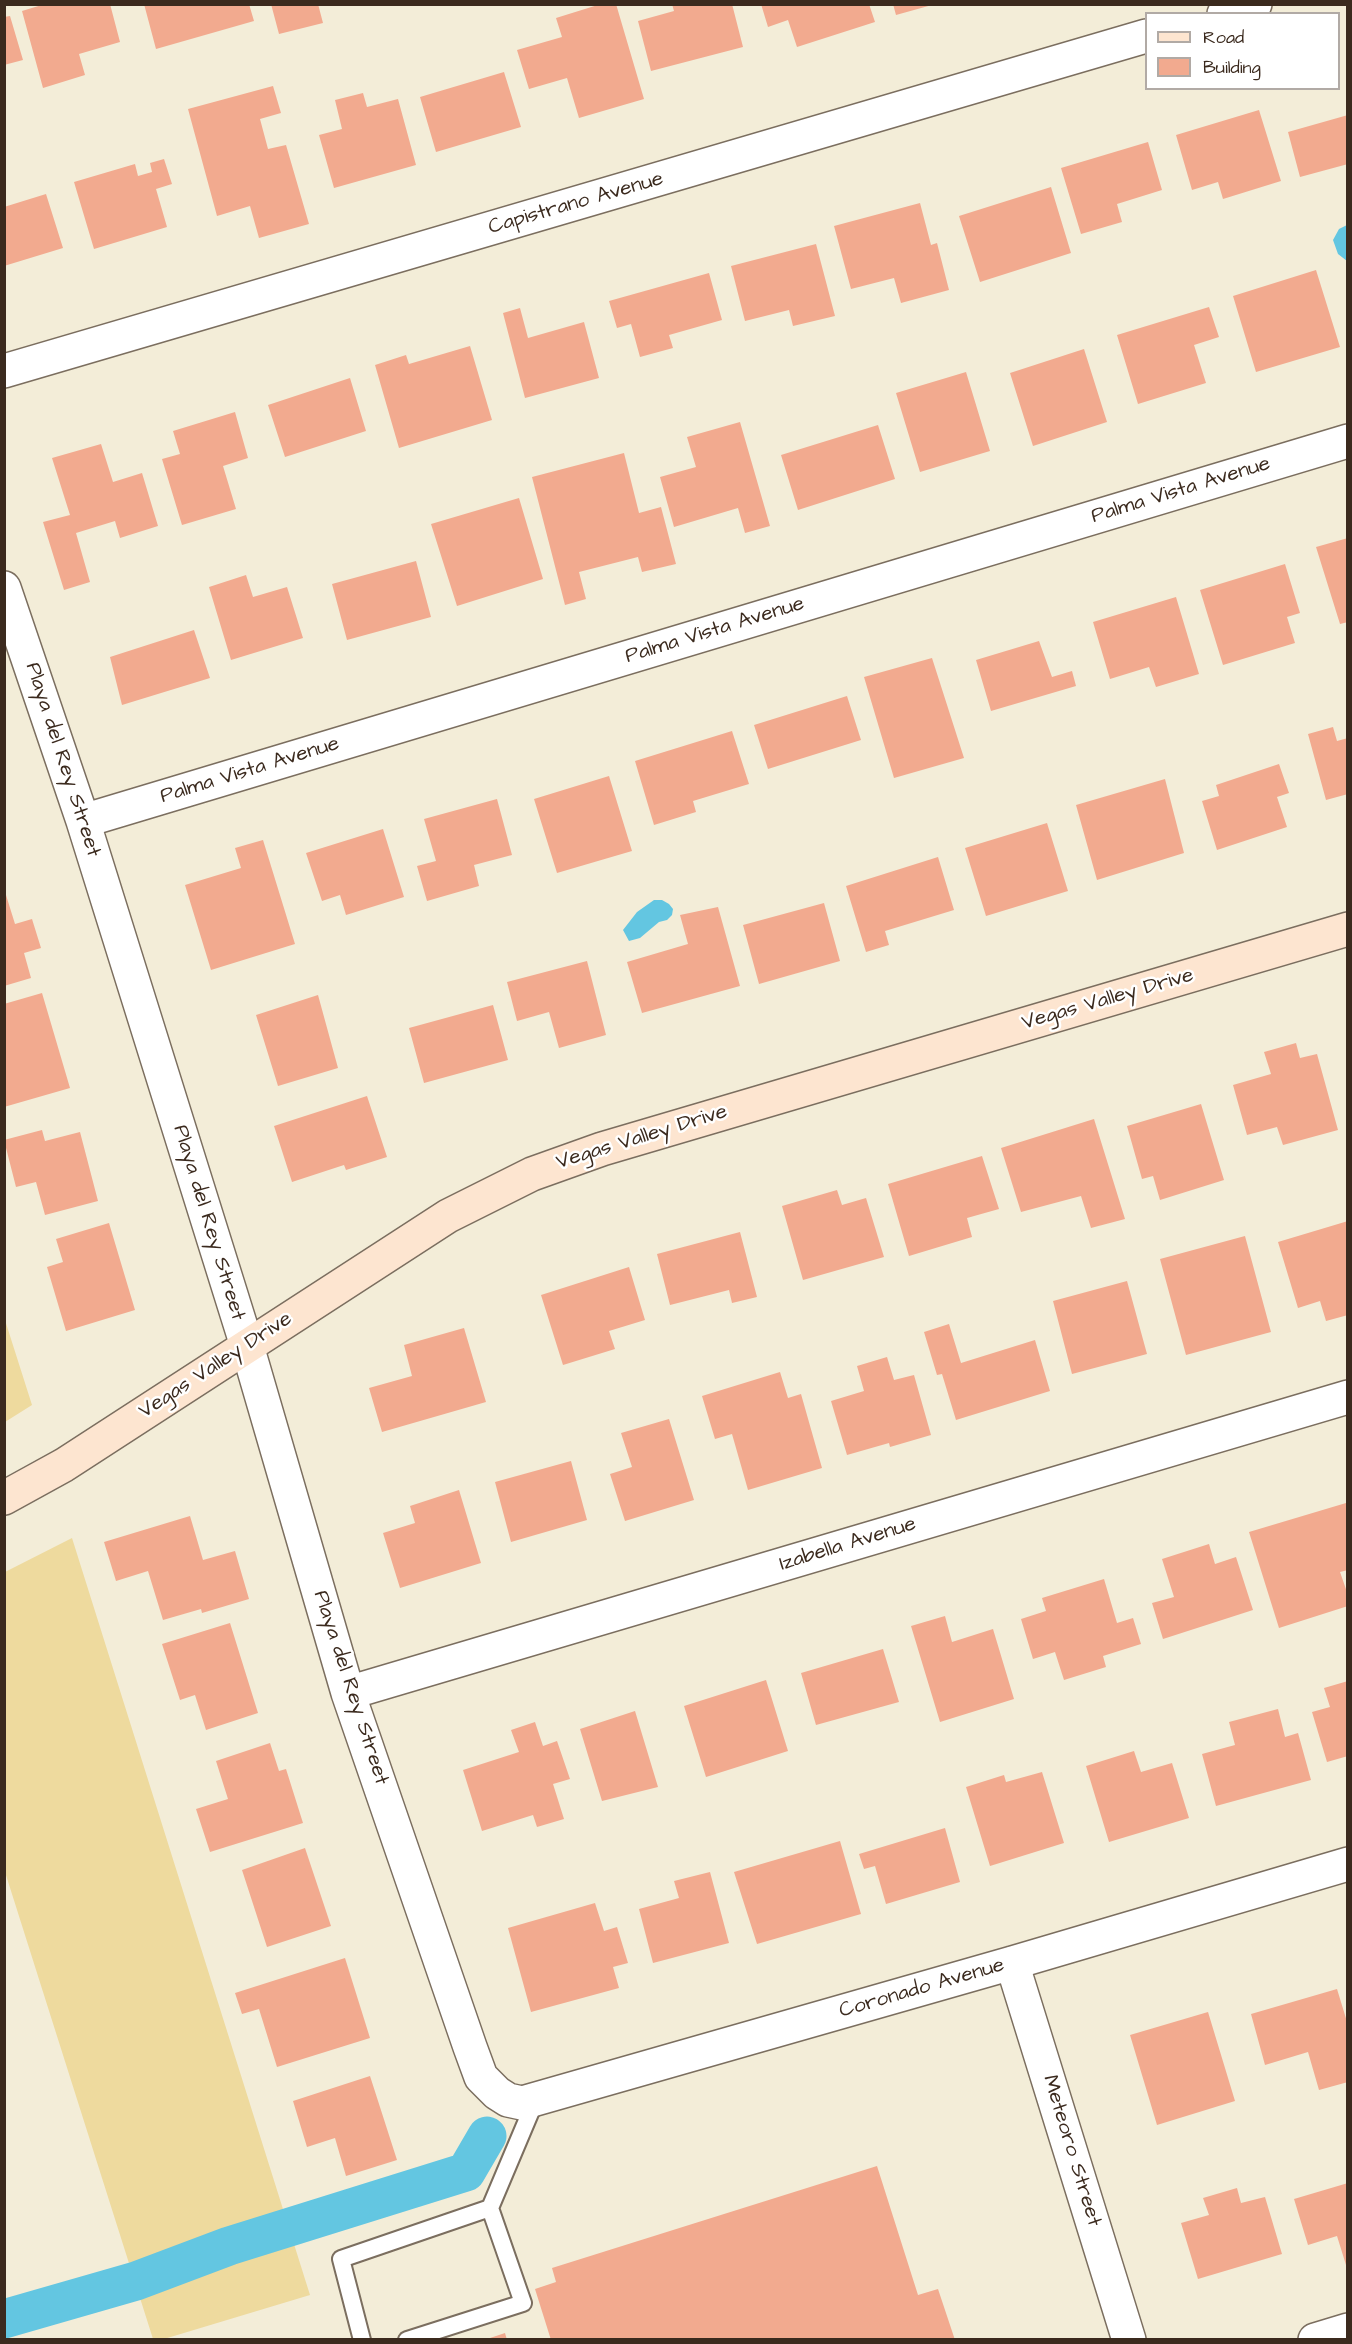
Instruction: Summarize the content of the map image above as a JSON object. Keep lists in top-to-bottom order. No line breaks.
{"streets":{"street":["Capistrano Avenue","Palma Vista Avenue","Playa del Rey Street","Vegas Valley Drive","Izabella Avenue","Coronado Avenue","Meteoro Street"]},"crossings":[["Palma Vista Avenue","Playa del Rey Street"],["Playa del Rey Street","Vegas Valley Drive"],["Playa del Rey Street","Izabella Avenue"],["Playa del Rey Street","Coronado Avenue"],["Coronado Avenue","Meteoro Street"]],"legend":["Road","Building"]}
